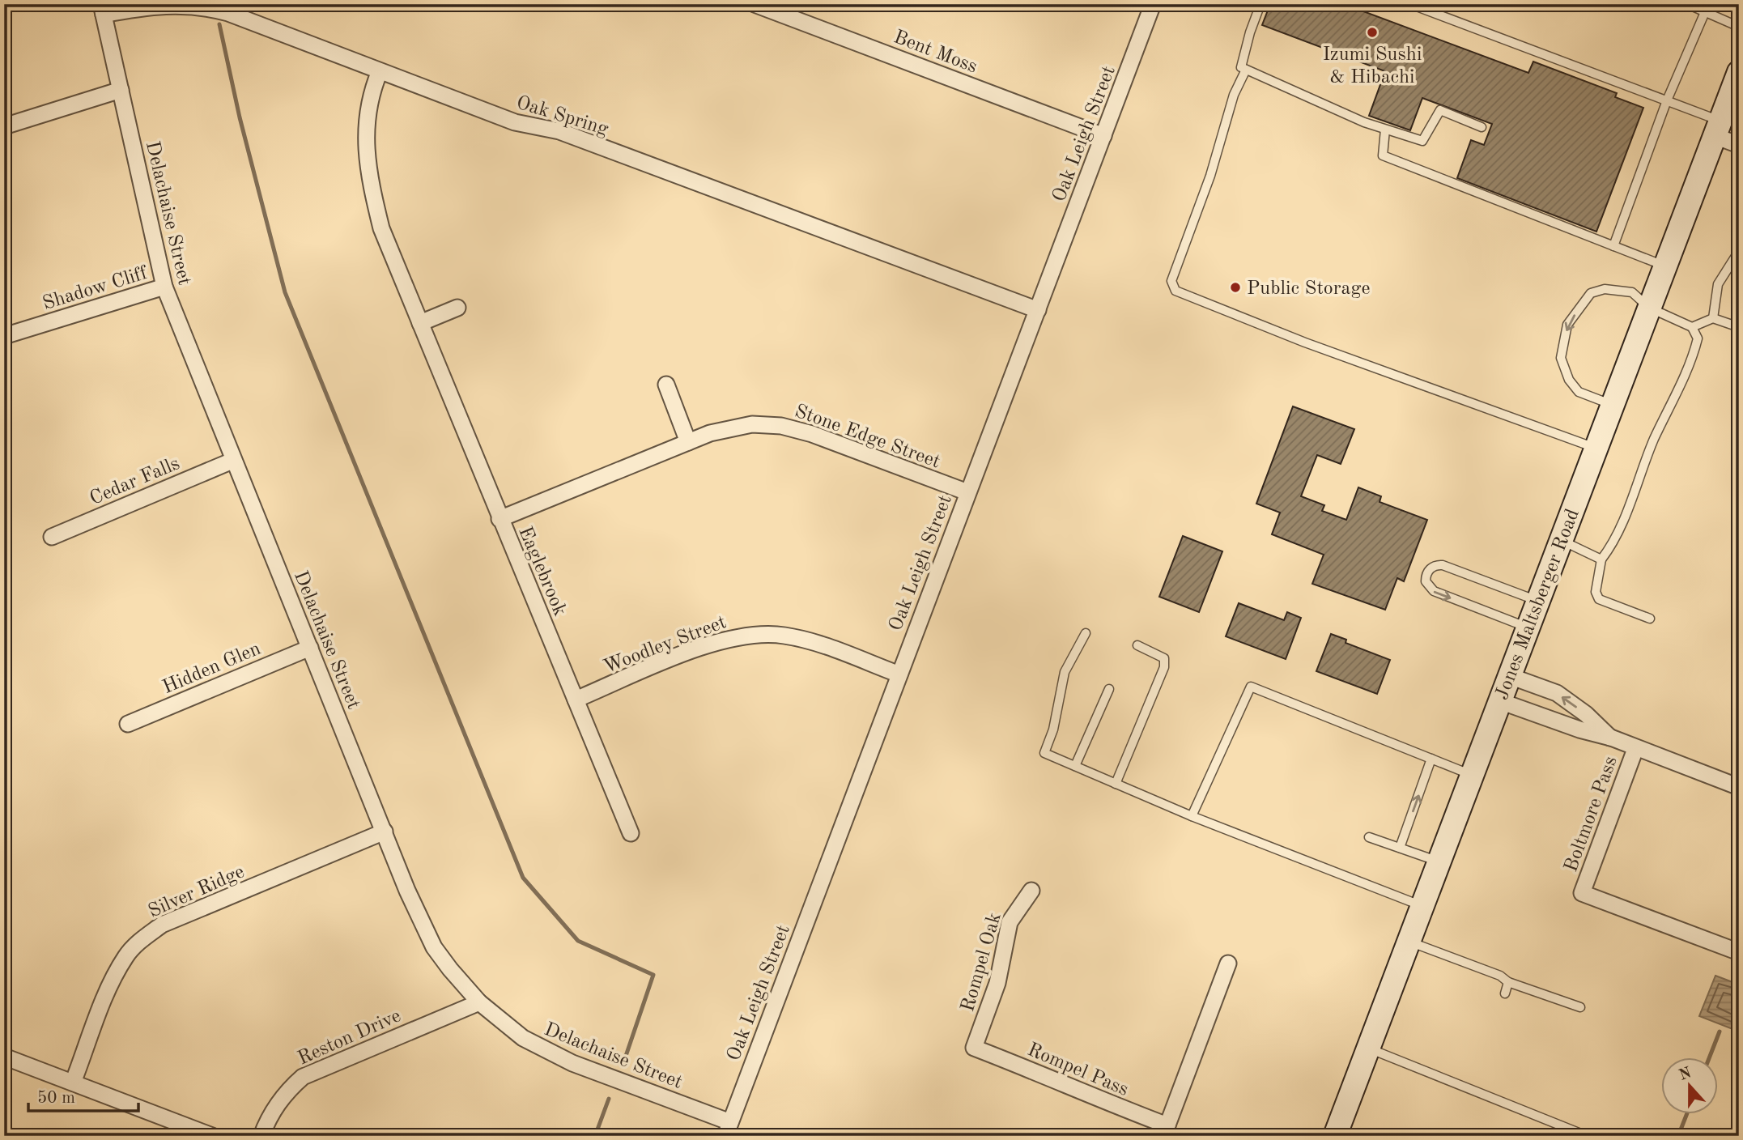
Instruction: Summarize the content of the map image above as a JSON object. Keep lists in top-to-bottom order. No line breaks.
{"streets":{"main road":["Jones Maltsberger Road"],"street":["Bent Moss","Oak Spring","Oak Leigh Street","Delachaise Street","Shadow Cliff","Stone Edge Street","Cedar Falls","Eaglebrook","Woodley Street","Hidden Glen","Boltmore Pass","Silver Ridge","Rompel Oak","Reston Drive","Rompel Pass"]},"crossings":[["Bent Moss","Oak Leigh Street"],["Oak Spring","Oak Leigh Street"],["Oak Spring","Delachaise Street"],["Oak Spring","Eaglebrook"],["Oak Leigh Street","Delachaise Street"],["Oak Leigh Street","Stone Edge Street"],["Oak Leigh Street","Woodley Street"],["Delachaise Street","Shadow Cliff"],["Delachaise Street","Cedar Falls"],["Delachaise Street","Hidden Glen"],["Delachaise Street","Silver Ridge"],["Delachaise Street","Reston Drive"],["Stone Edge Street","Eaglebrook"],["Eaglebrook","Woodley Street"],["Rompel Oak","Rompel Pass"]],"places":["Izumi Sushi & Hibachi","Public Storage"],"scale_bar":"50 m","north":"top"}
